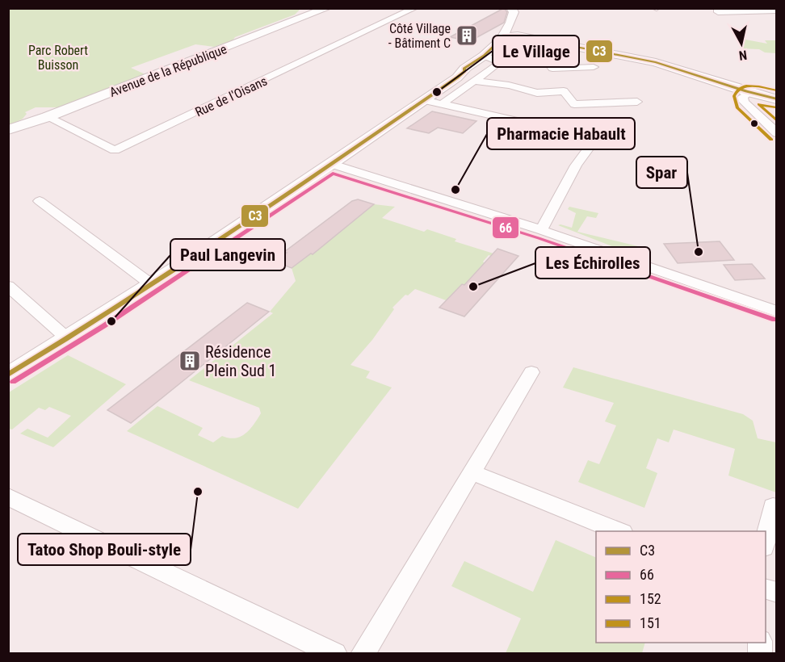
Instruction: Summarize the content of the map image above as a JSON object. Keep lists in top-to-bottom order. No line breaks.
{"streets":{"street":["Avenue de la République","Rue de l'Oisans"]},"crossings":[["Avenue de la République","Rue de l'Oisans"]],"parks":["Parc Robert Buisson"],"places":{"building":["Côté Village - Bâtiment C","Résidence Plein Sud 1"],"other":["Le Village","Pharmacie Habault","Spar","Les Échirolles","Paul Langevin","Tatoo Shop Bouli-style"]},"lines":["transit line C3","transit line 152","transit line 151","transit line 66"],"legend":["C3","66","152","151"],"north":"bottom"}
